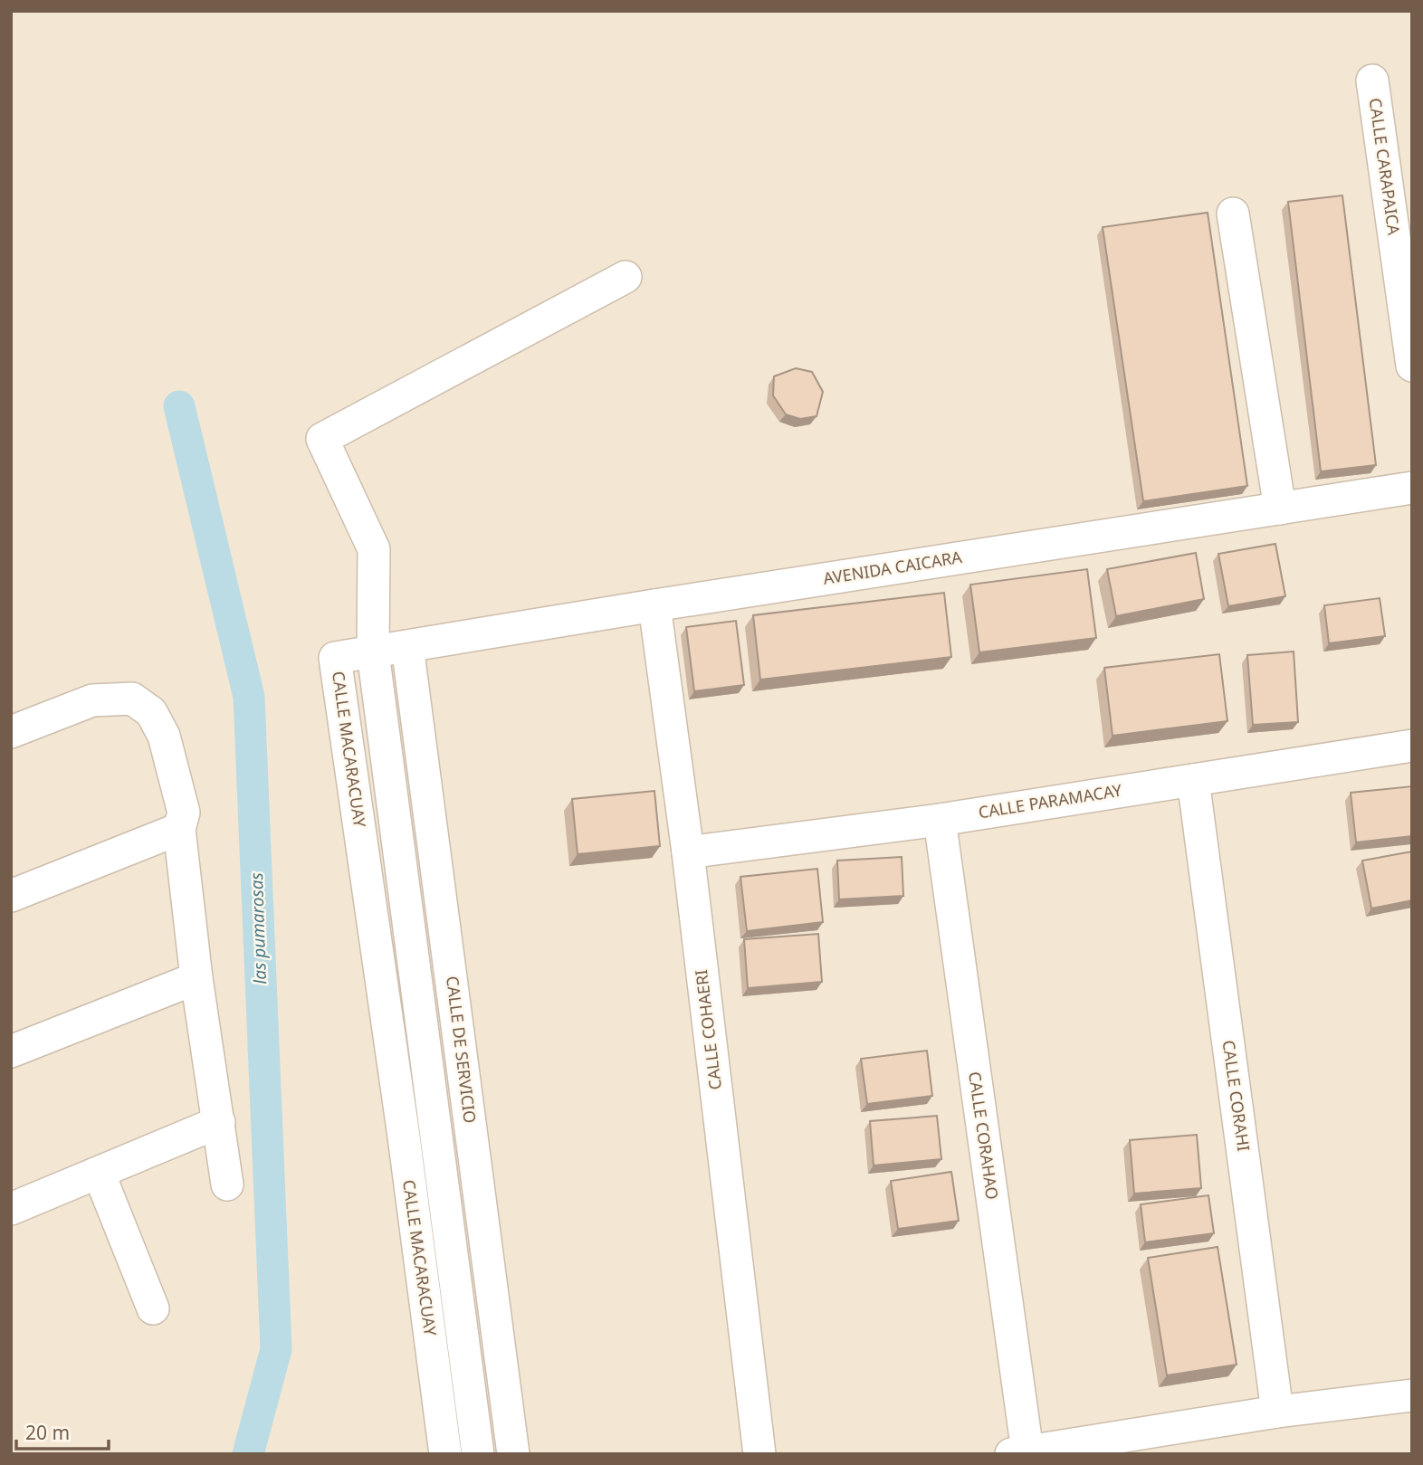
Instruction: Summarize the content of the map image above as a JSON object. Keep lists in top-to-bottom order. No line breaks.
{"streets":{"street":["CALLE CARAPAICA","AVENIDA CAICARA","CALLE MACARACUAY","CALLE PARAMACAY","CALLE COHAERI","CALLE DE SERVICIO","CALLE CORAHI","CALLE CORAHAO"]},"crossings":[["AVENIDA CAICARA","CALLE MACARACUAY"],["AVENIDA CAICARA","CALLE COHAERI"],["AVENIDA CAICARA","CALLE DE SERVICIO"],["CALLE PARAMACAY","CALLE COHAERI"],["CALLE PARAMACAY","CALLE CORAHI"],["CALLE PARAMACAY","CALLE CORAHAO"]],"water":["las pumarosas"],"scale_bar":"20 m"}
